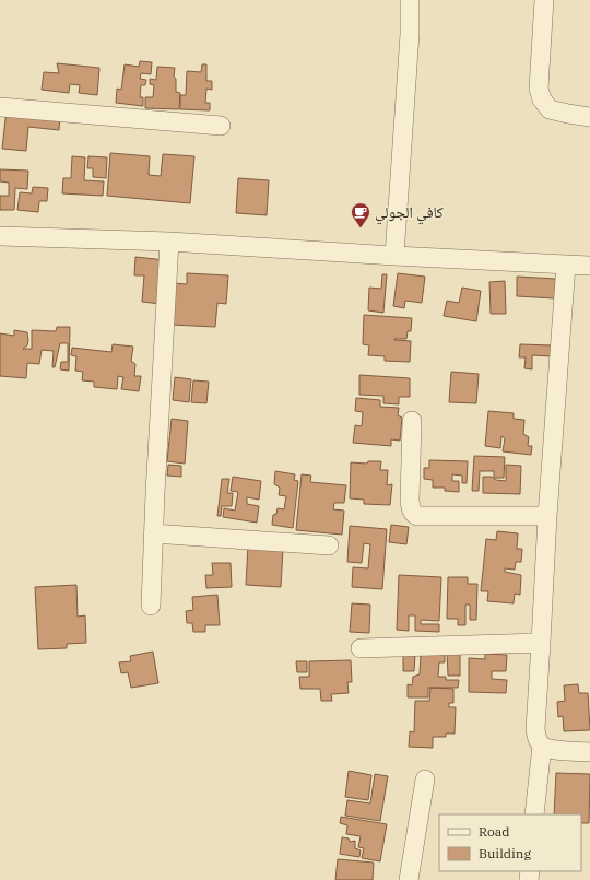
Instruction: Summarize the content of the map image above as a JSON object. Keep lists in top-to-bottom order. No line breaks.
{"places":{"cafe":["كافي الجولي"]},"legend":["Road","Building"]}
